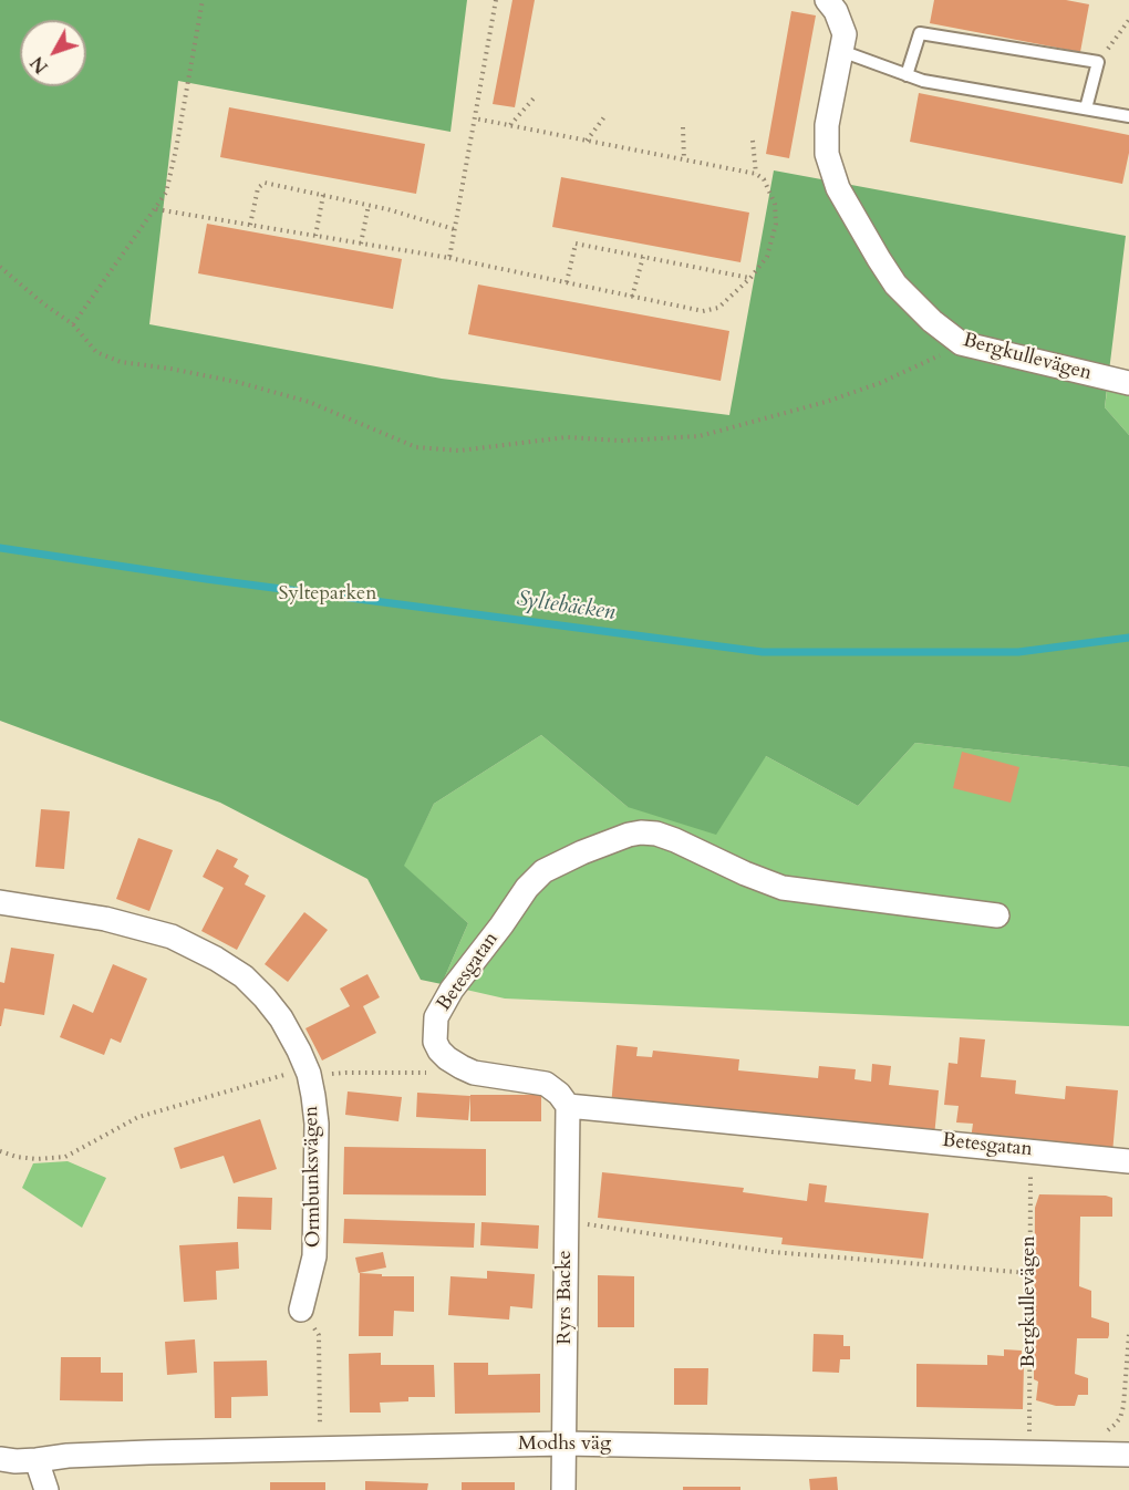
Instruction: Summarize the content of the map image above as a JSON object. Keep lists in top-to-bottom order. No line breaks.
{"streets":{"street":["Bergkullevägen","Betesgatan","Ormbunksvägen","Ryrs Backe","Modhs väg"]},"crossings":[["Bergkullevägen","Betesgatan"],["Bergkullevägen","Modhs väg"],["Betesgatan","Ryrs Backe"],["Ryrs Backe","Modhs väg"]],"water":["Syltebäcken"],"parks":["Sylteparken"],"north":"bottom left"}
